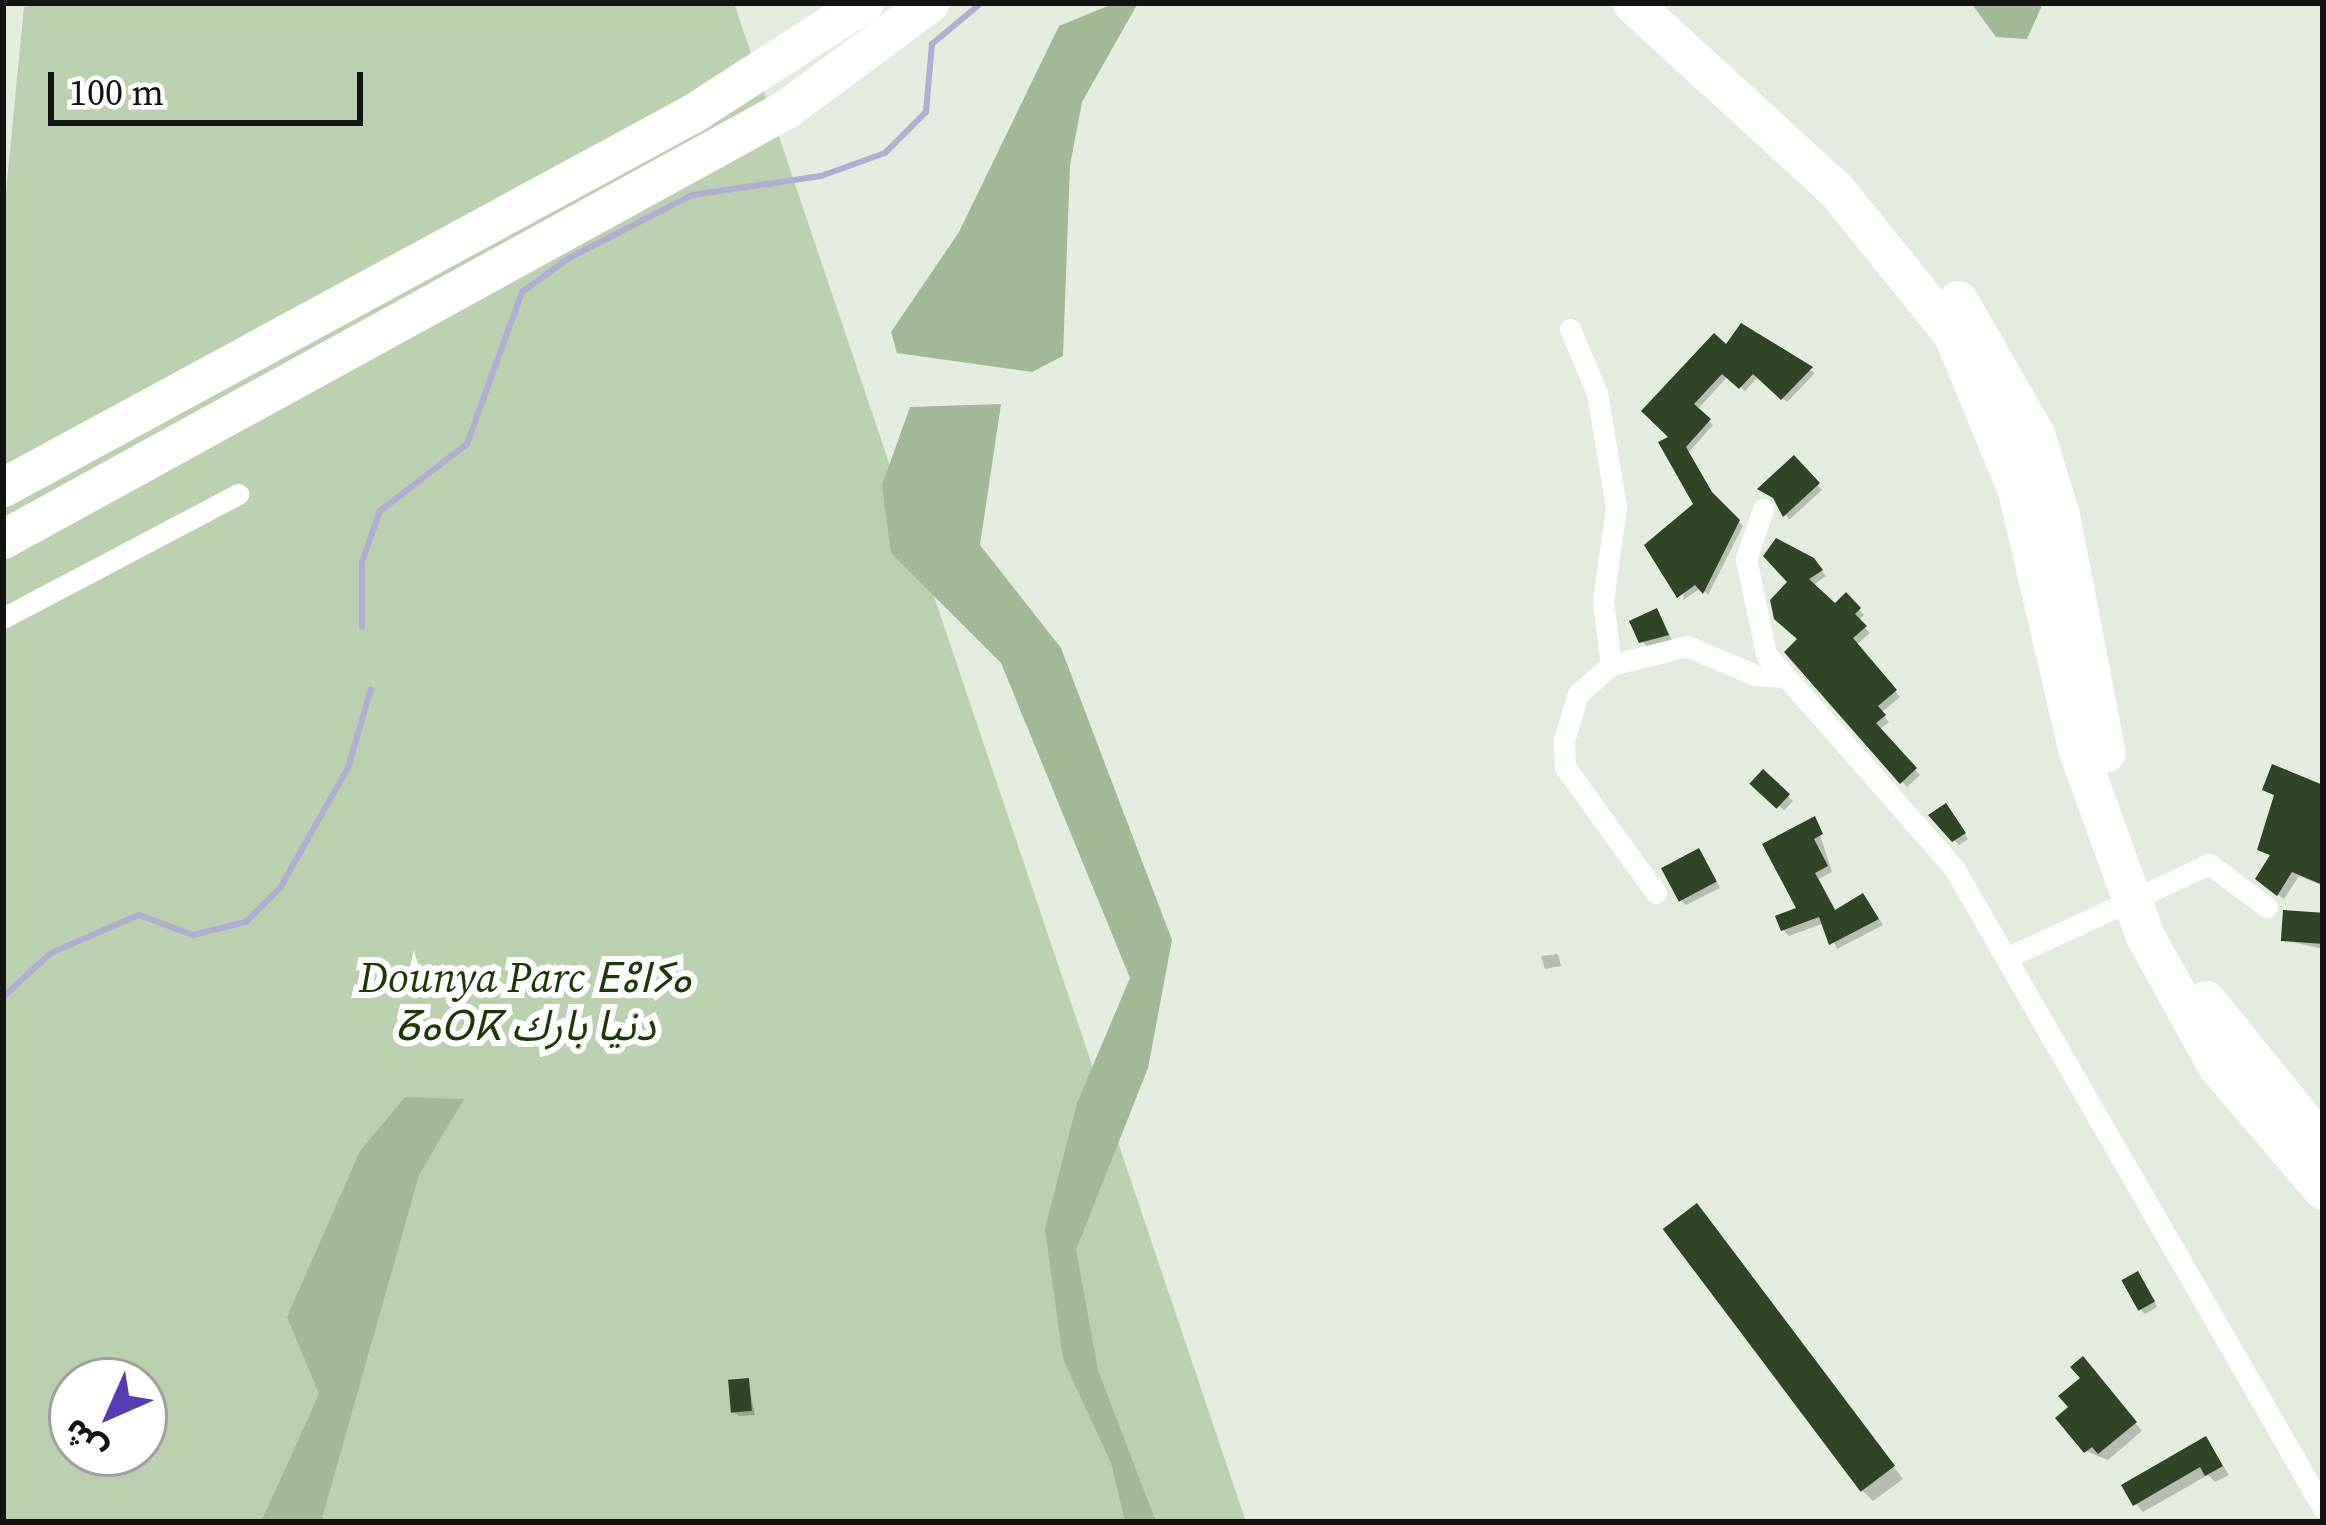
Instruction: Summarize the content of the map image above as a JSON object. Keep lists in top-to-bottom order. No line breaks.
{"parks":["Dounya Parc ⴹⵓⵏⵢⴰ ⵒⴰⵔⴽ دنيا بارك"],"scale_bar":"100 m","north":"bottom left"}
